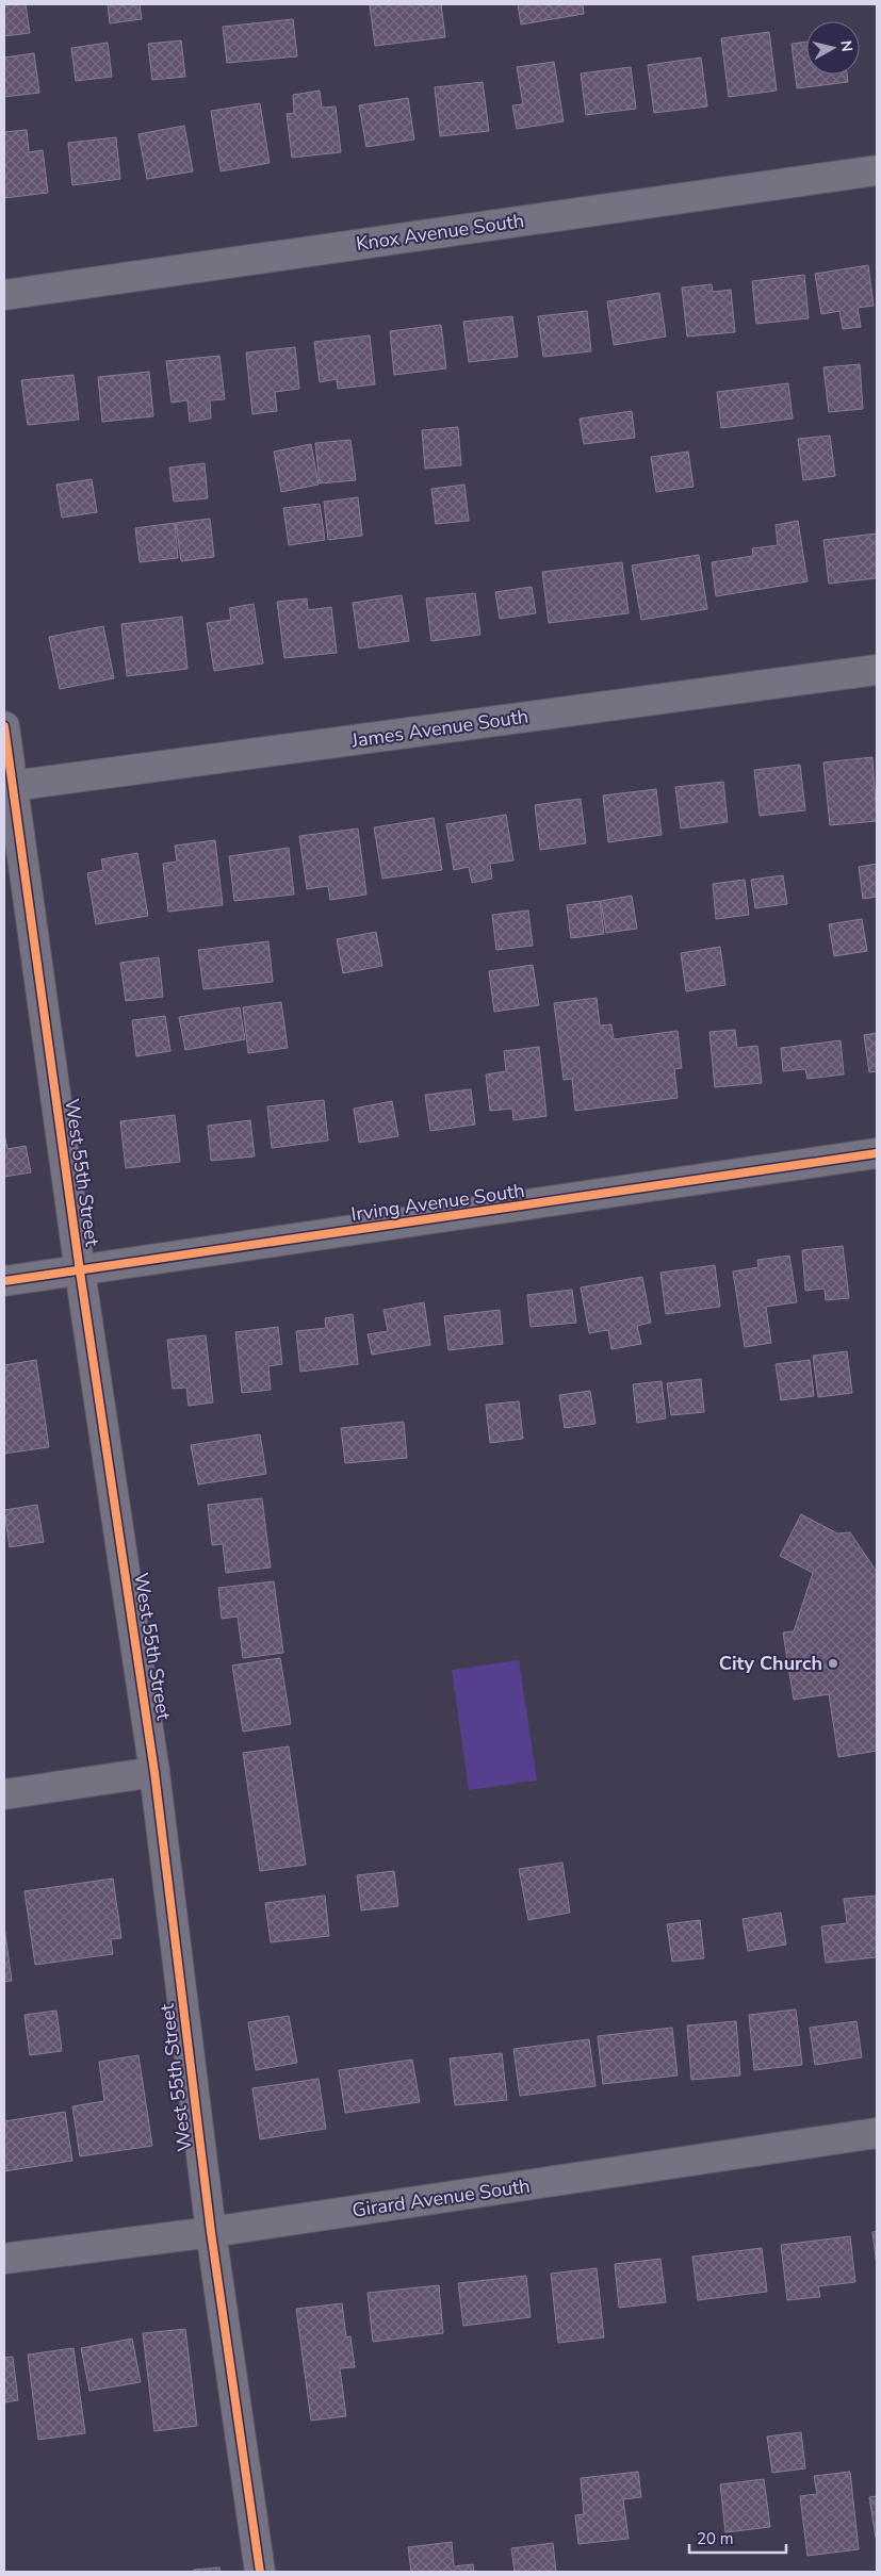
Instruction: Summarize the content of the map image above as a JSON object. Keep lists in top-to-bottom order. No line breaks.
{"streets":{"street":["Knox Avenue South","James Avenue South","West 55th Street","Irving Avenue South","Girard Avenue South"]},"crossings":[["James Avenue South","West 55th Street"],["West 55th Street","Irving Avenue South"],["West 55th Street","Girard Avenue South"]],"places":["City Church"],"scale_bar":"20 m","north":"right"}
